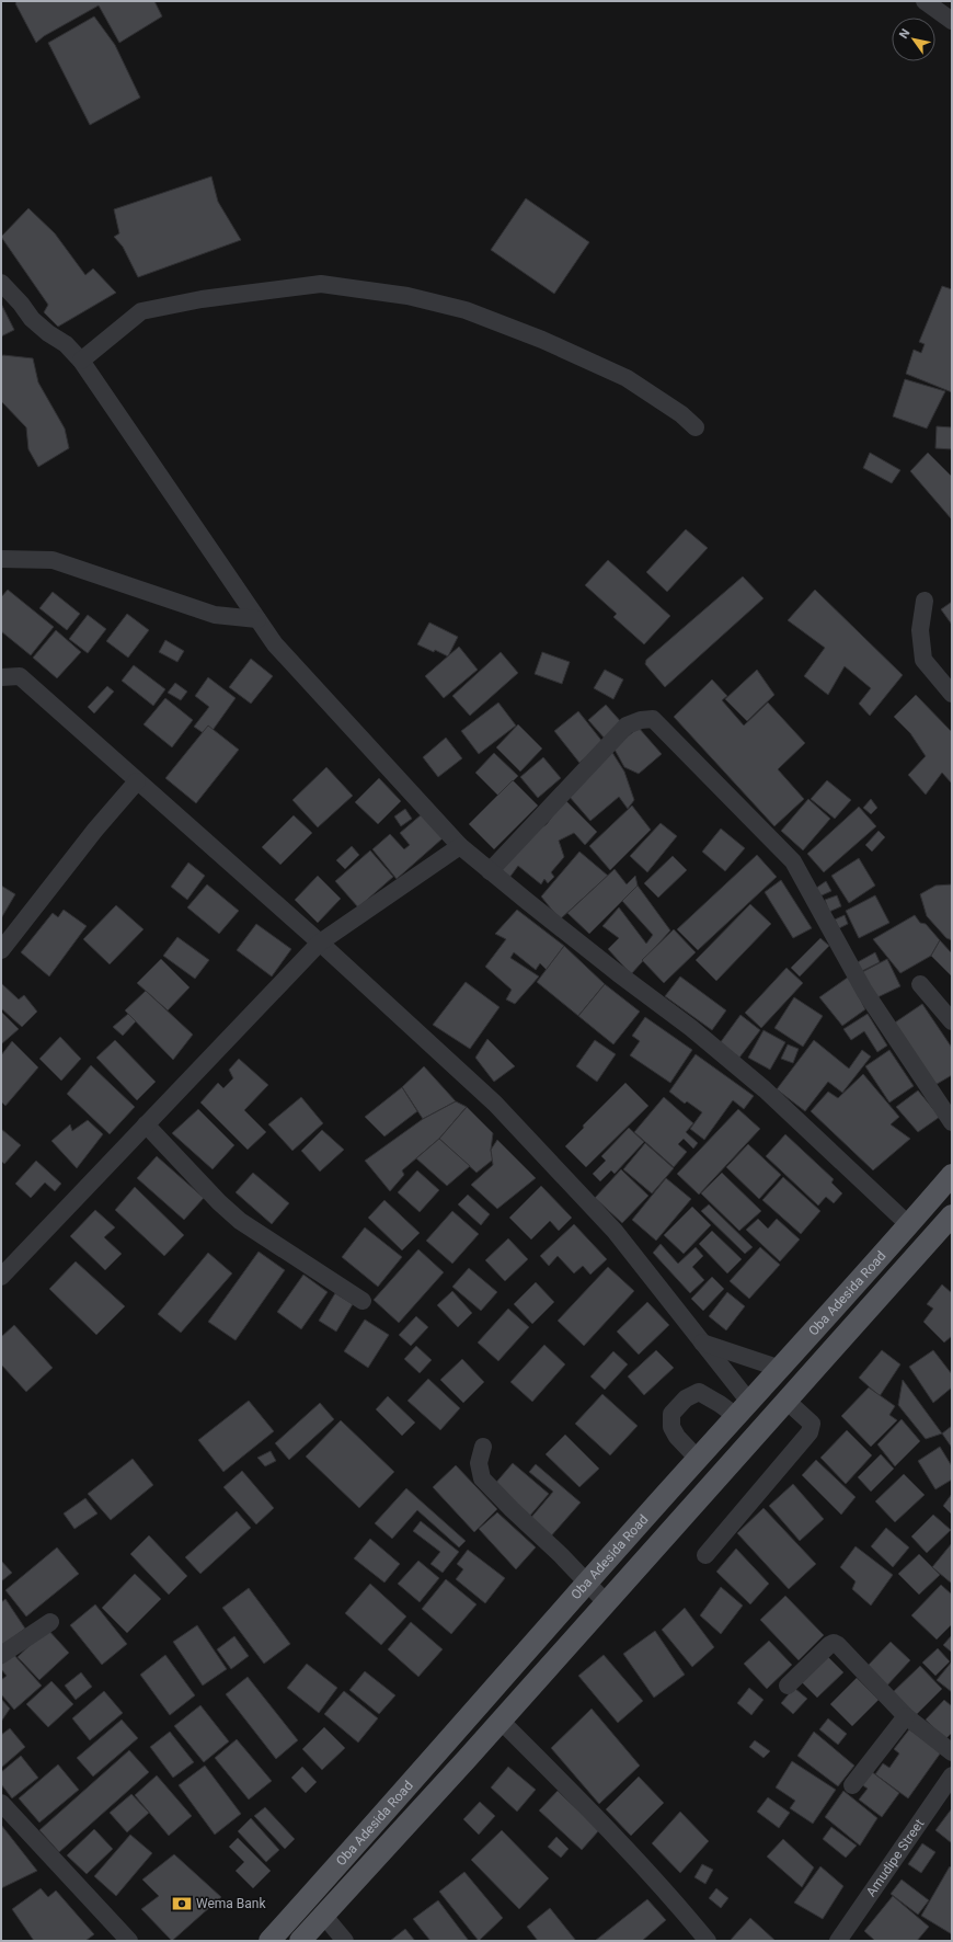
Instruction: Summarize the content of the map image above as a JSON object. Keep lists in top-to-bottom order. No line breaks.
{"streets":{"main road":["Oba Adesida Road"],"street":["Amudipe Street"]},"places":{"bank":["Wema Bank"]},"north":"top left"}
